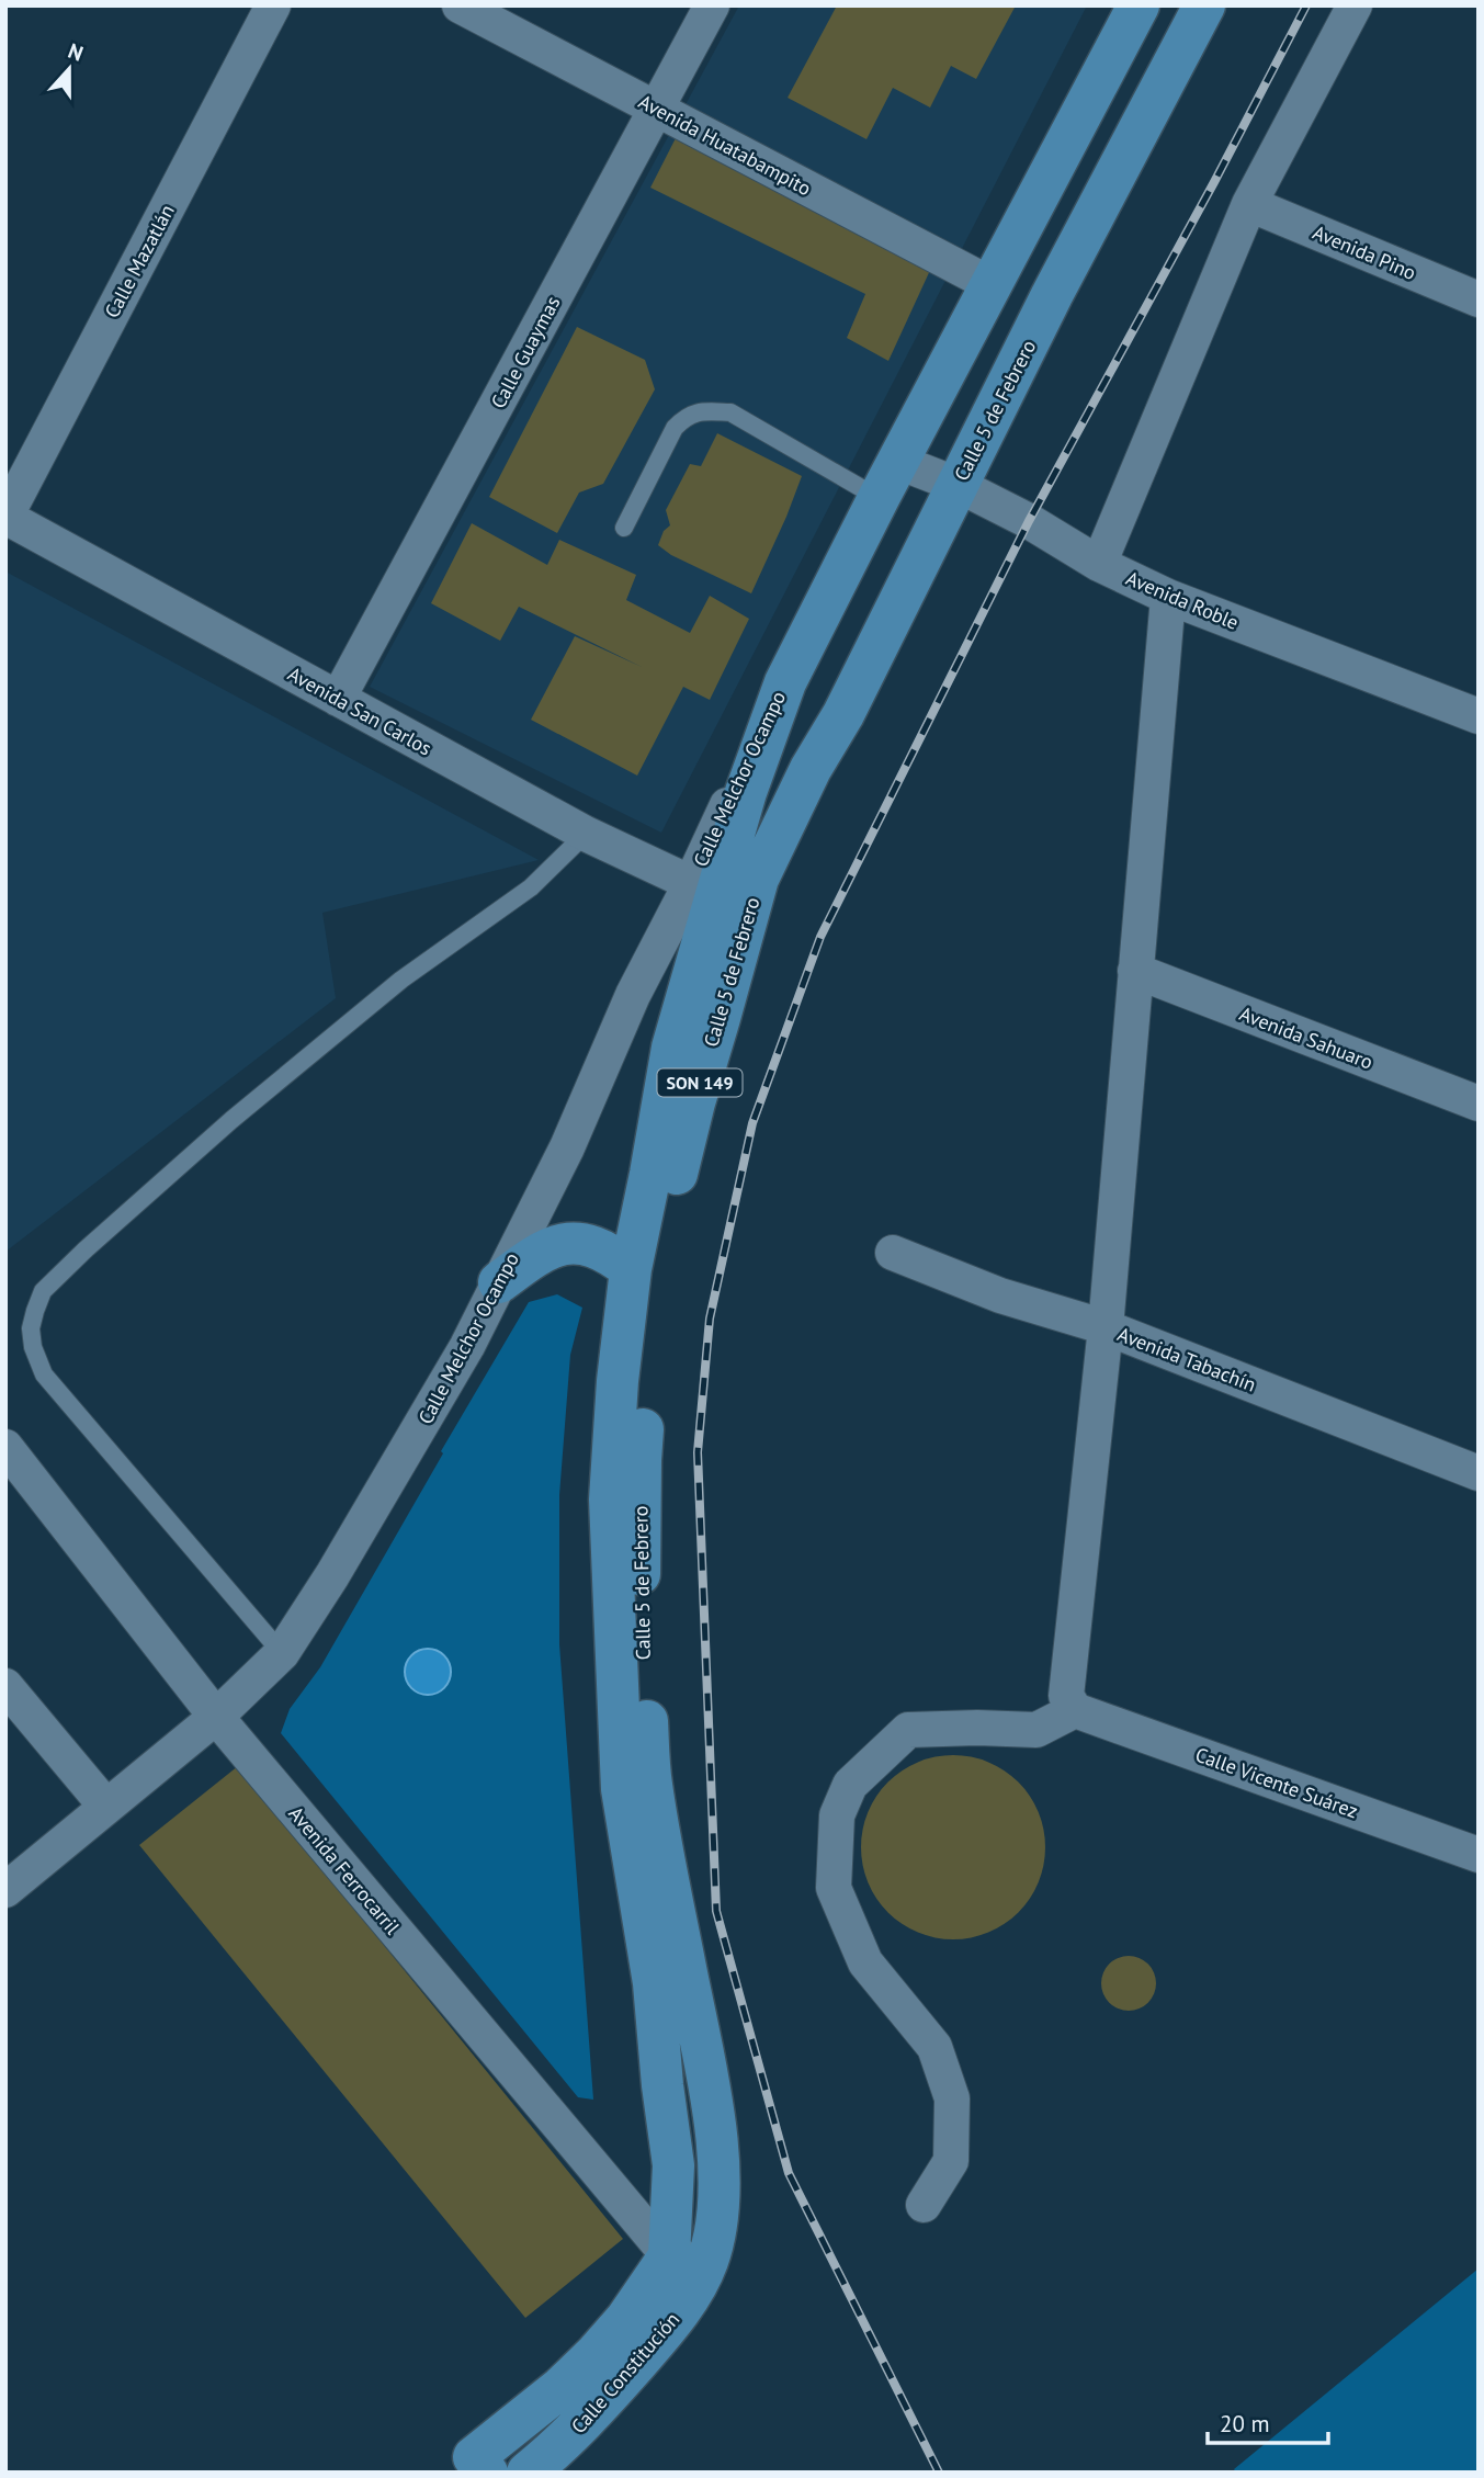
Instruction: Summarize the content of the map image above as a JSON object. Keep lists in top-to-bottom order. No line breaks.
{"streets":{"main road":["Calle 5 de Febrero","SON 149","Calle Constitución"],"street":["Avenida Huatabampito","Avenida Pino","Calle Mazatlán","Calle Guaymas","Avenida Roble","Avenida San Carlos","Calle Melchor Ocampo","Avenida Sahuaro","Avenida Tabachín","Calle Vicente Suárez","Avenida Ferrocarril"]},"crossings":[["Avenida Huatabampito","Calle Guaymas"],["Avenida Huatabampito","Calle 5 de Febrero"],["Calle Mazatlán","Avenida San Carlos"],["Calle Guaymas","Avenida San Carlos"],["Calle 5 de Febrero","Avenida Roble"],["Calle 5 de Febrero","Avenida San Carlos"],["Calle 5 de Febrero","Calle Melchor Ocampo"],["Calle 5 de Febrero","Avenida Ferrocarril"],["Calle 5 de Febrero","Calle Constitución"],["Avenida San Carlos","Calle Melchor Ocampo"],["Calle Melchor Ocampo","Avenida Ferrocarril"],["Avenida Ferrocarril","Calle Constitución"]],"scale_bar":"20 m","north":"top"}
